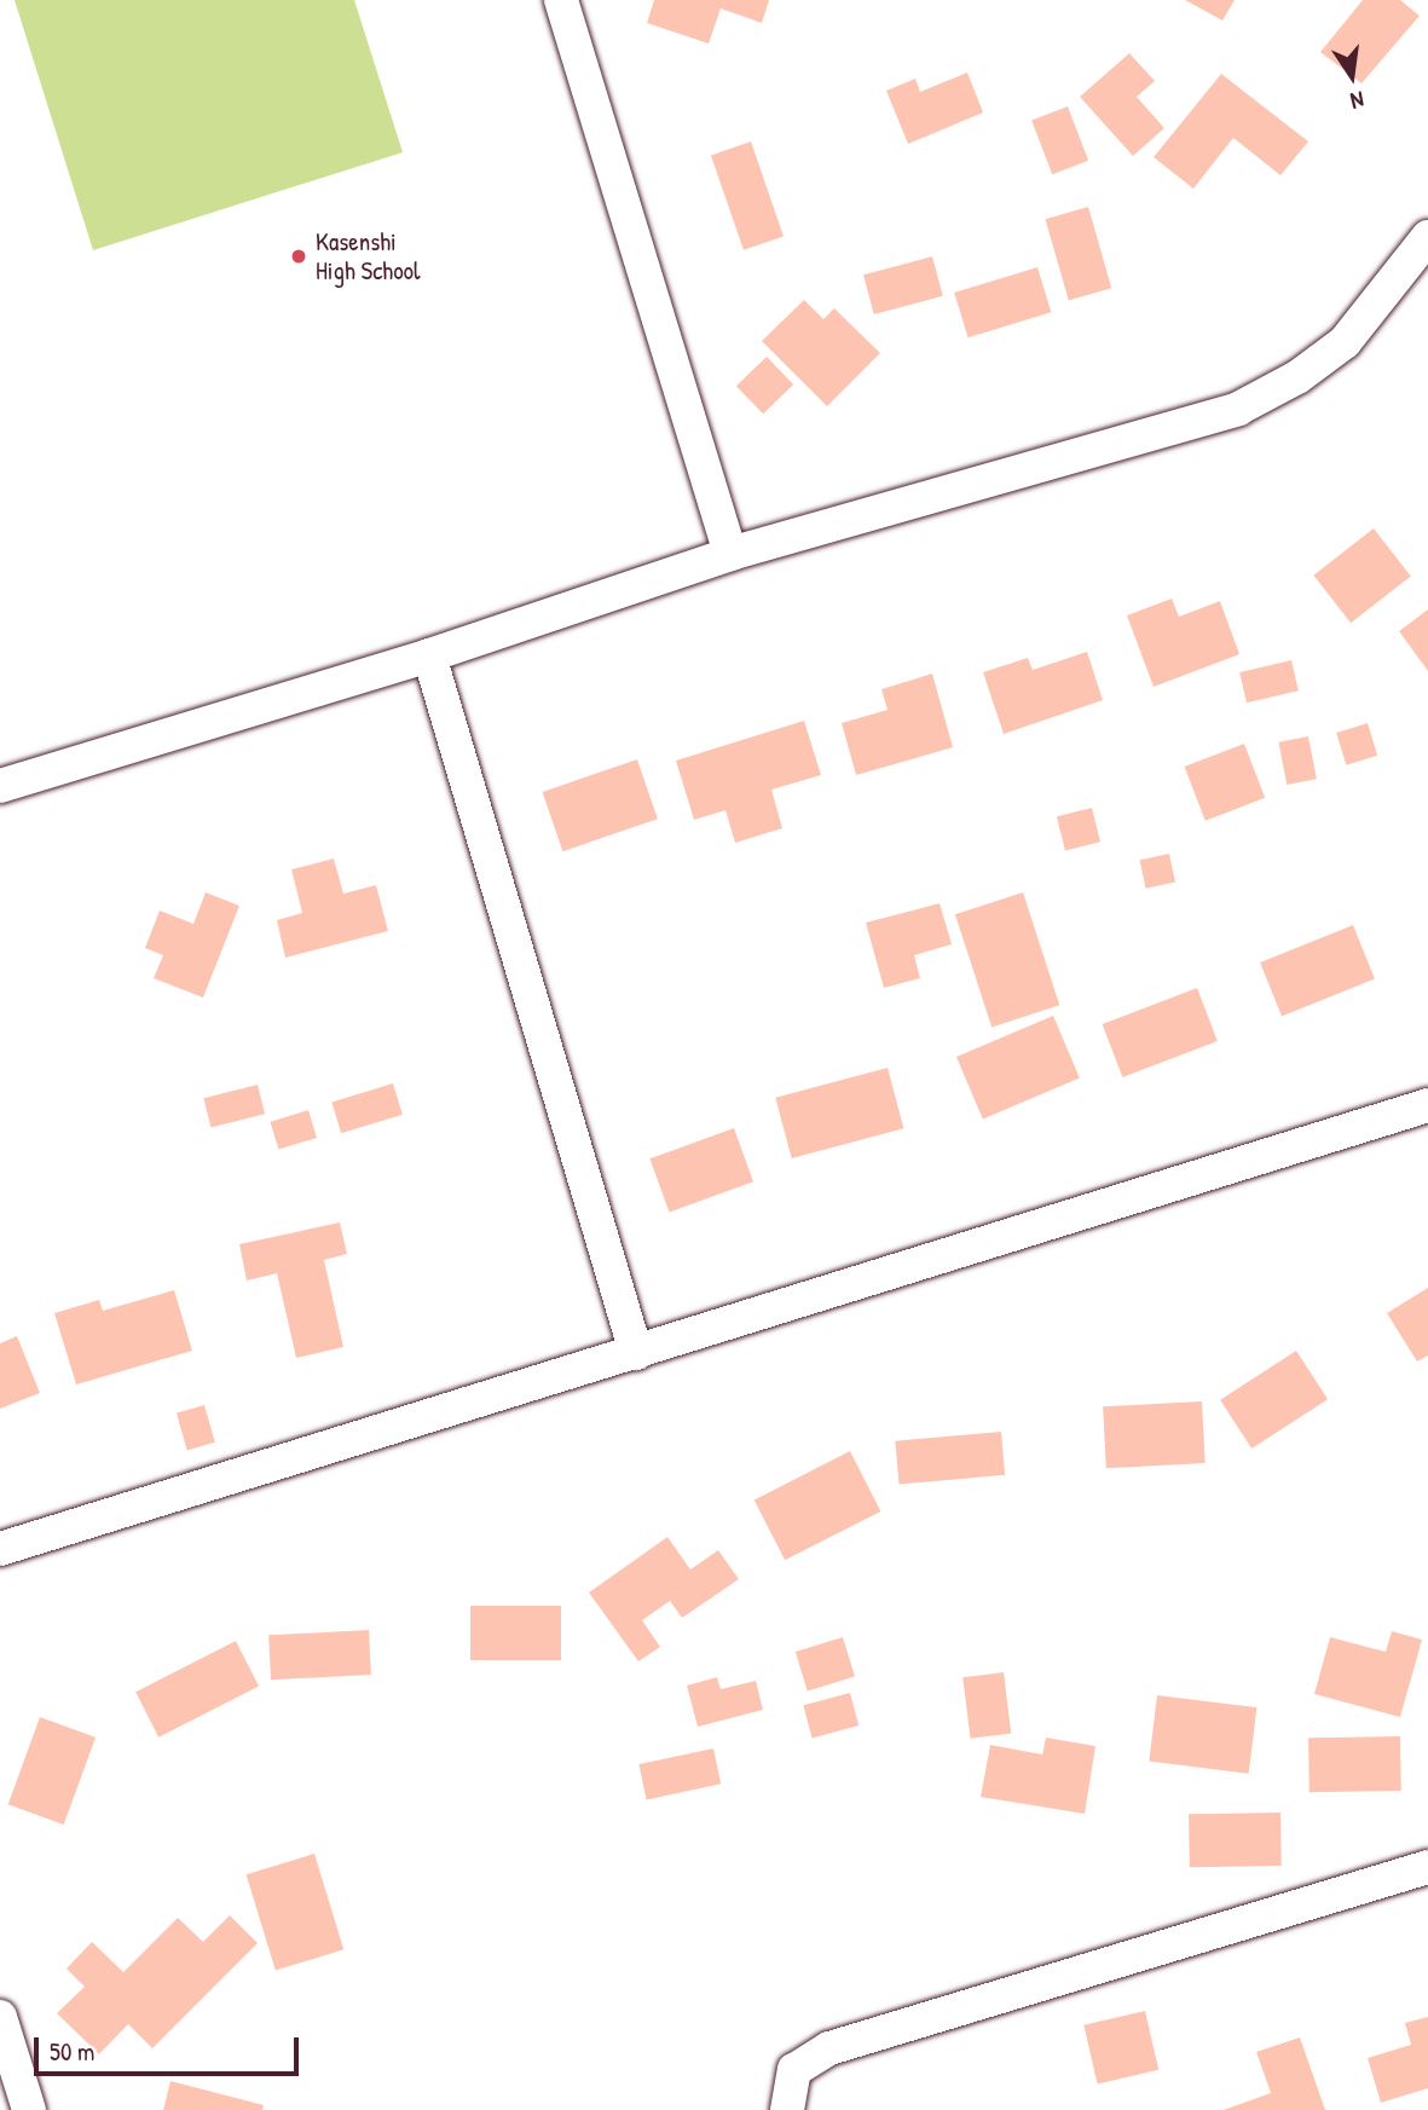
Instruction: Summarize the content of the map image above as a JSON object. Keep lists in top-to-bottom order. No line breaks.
{"places":["Kasenshi High School"],"scale_bar":"50 m","north":"bottom"}
